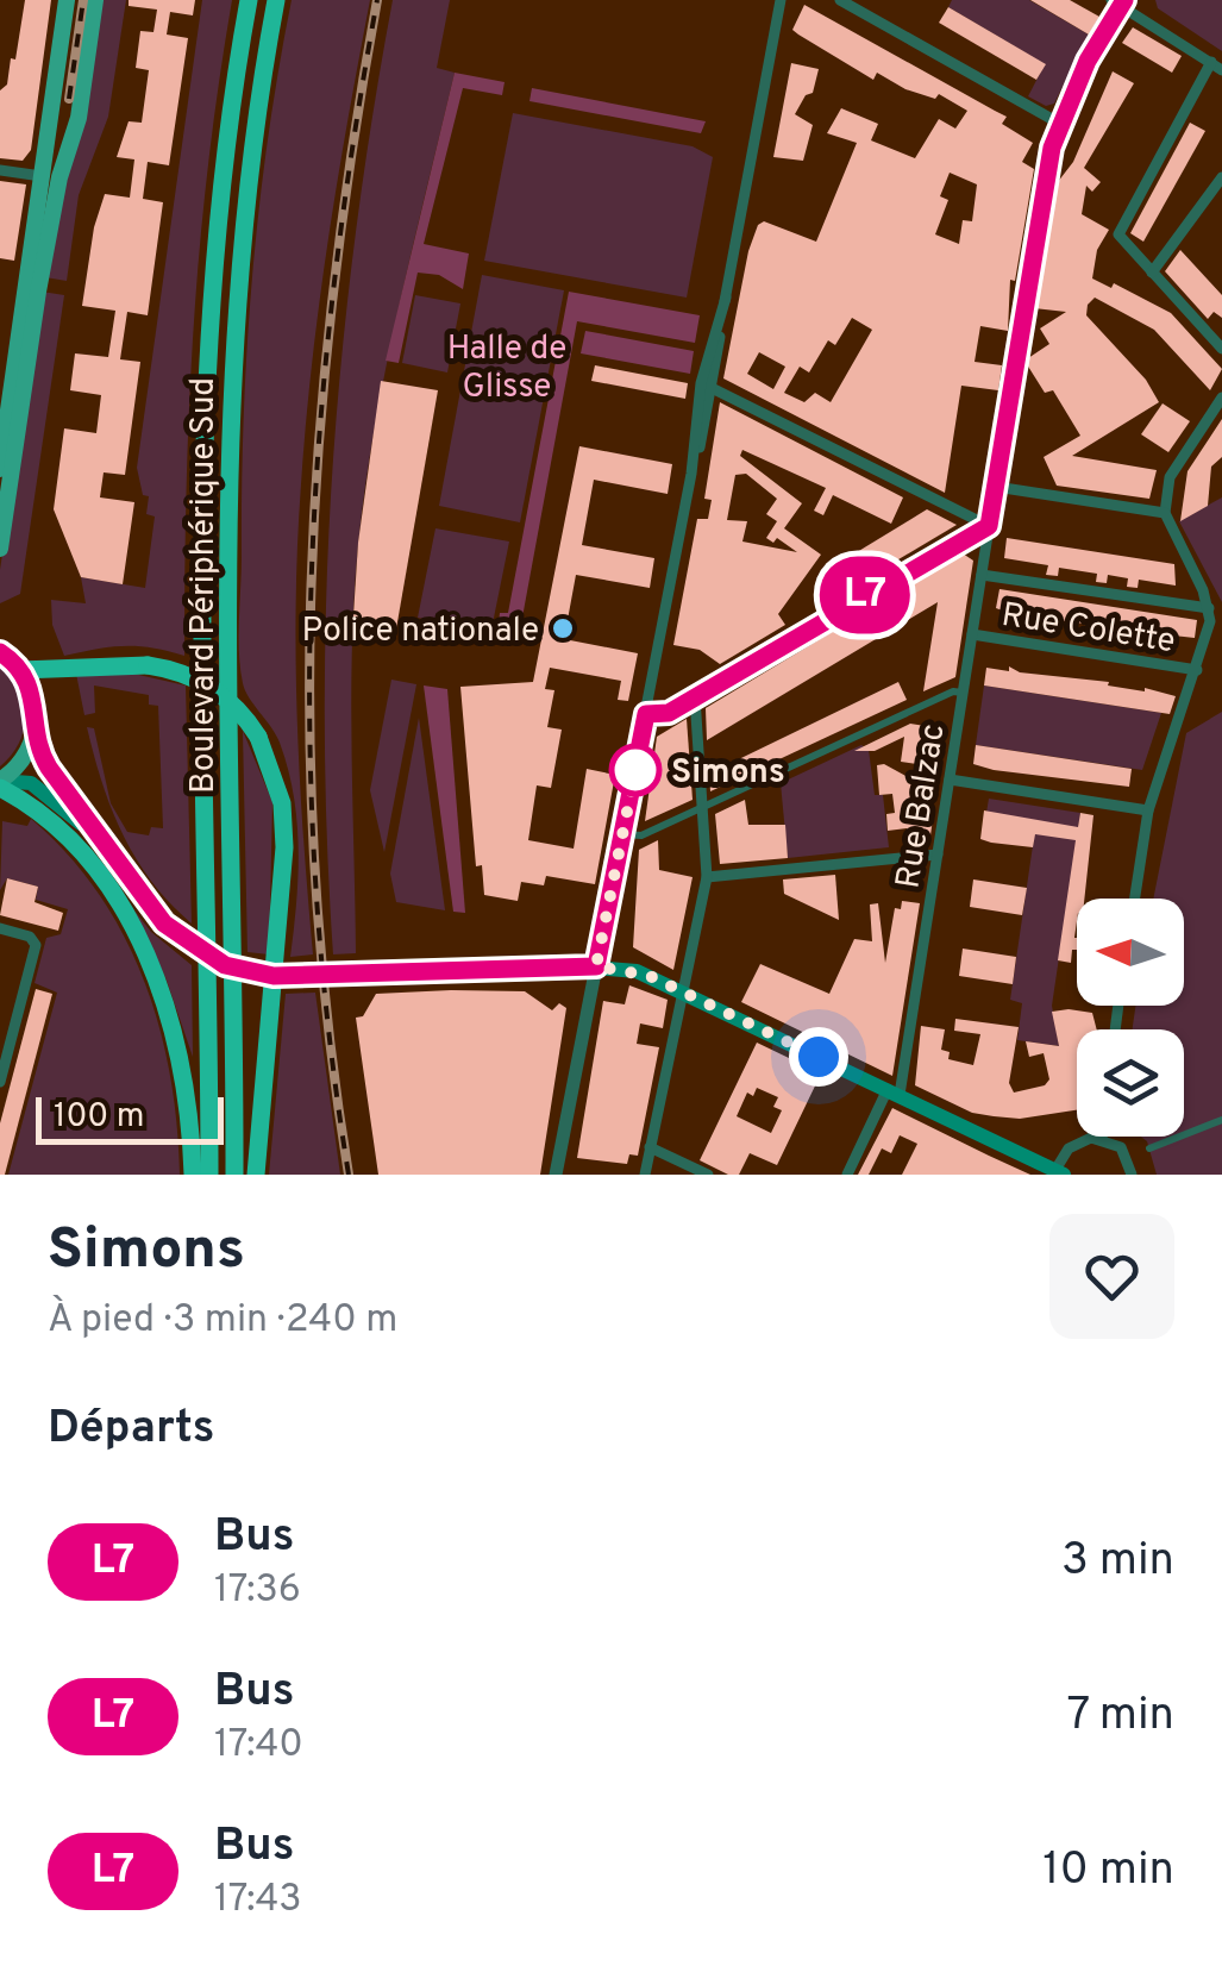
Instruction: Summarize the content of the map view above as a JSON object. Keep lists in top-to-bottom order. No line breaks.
{"streets":{"highway":["Boulevard Périphérique Sud"],"street":["Rue Colette","Rue Balzac"]},"crossings":[["Rue Colette","Rue Balzac"]],"parks":["Halle de Glisse"],"places":["Police nationale","Simons"],"lines":["bus line L7"],"scale_bar":"100 m","north":"left","page":{"on_map":"L7","scale":"100 m","heading":[["Simons","À pied · 3 min · 240 m"],"Départs"],"list":[{"mark":"L7","name":"Bus","note":"17:36","value":"3 min"},{"mark":"L7","name":"Bus","note":"17:40","value":"7 min"},{"mark":"L7","name":"Bus","note":"17:43","value":"10 min"}]}}
